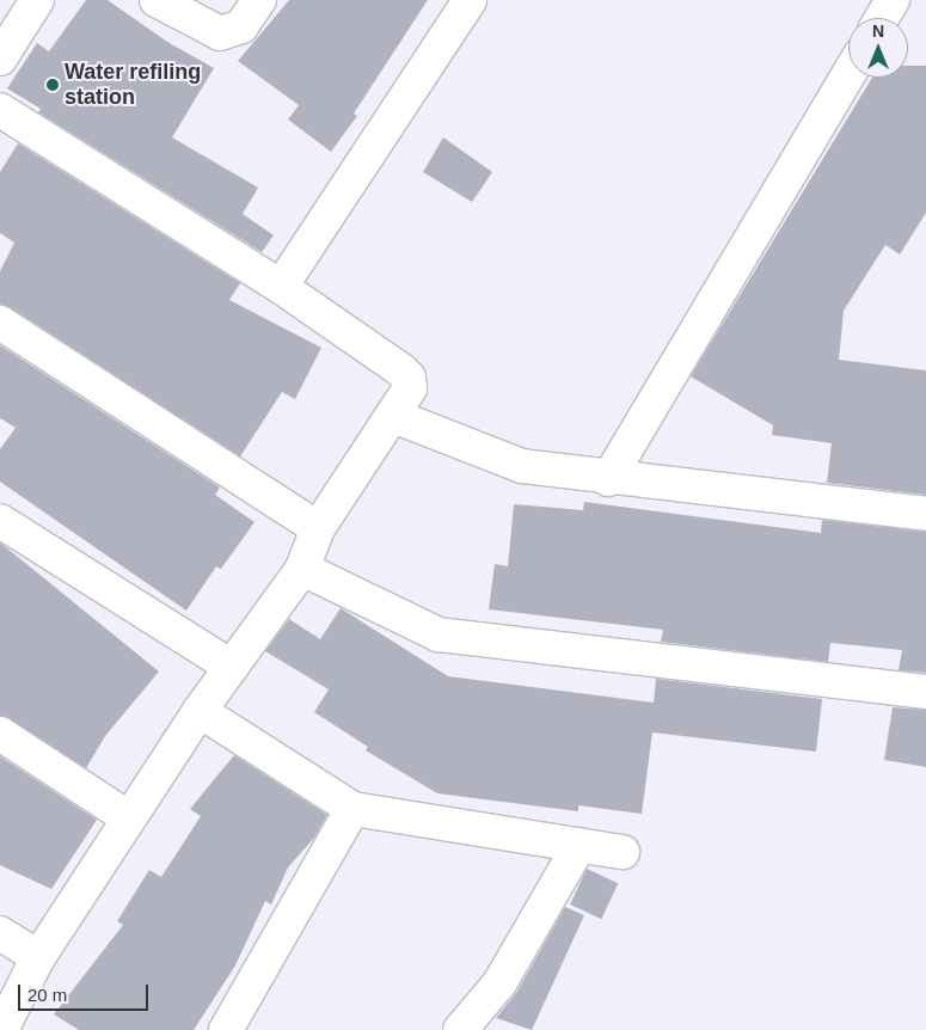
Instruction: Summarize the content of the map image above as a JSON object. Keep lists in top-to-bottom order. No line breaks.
{"places":["Water refiling station"],"scale_bar":"20 m","north":"top"}
